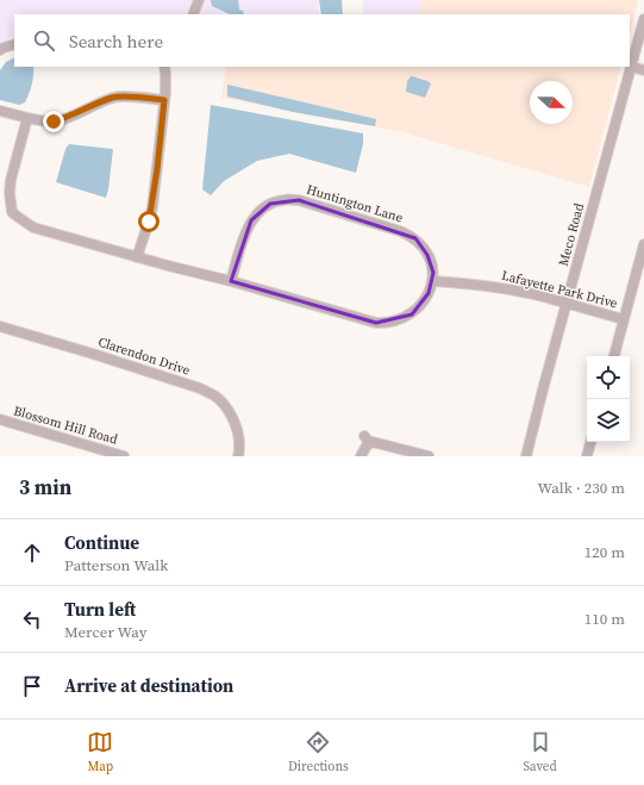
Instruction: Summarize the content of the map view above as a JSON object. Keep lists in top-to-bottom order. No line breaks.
{"streets":{"street":["Huntington Lane","Meco Road","Lafayette Park Drive","Clarendon Drive","Blossom Hill Road"]},"crossings":[["Huntington Lane","Lafayette Park Drive"],["Meco Road","Lafayette Park Drive"]],"north":"right","page":{"search":"Search here","heading":["3 min","Walk · 230 m"],"list":[["Continue","Patterson Walk","120 m"],["Turn left","Mercer Way","110 m"],"Arrive at destination"],"nav":["Map","Directions","Saved"]}}
